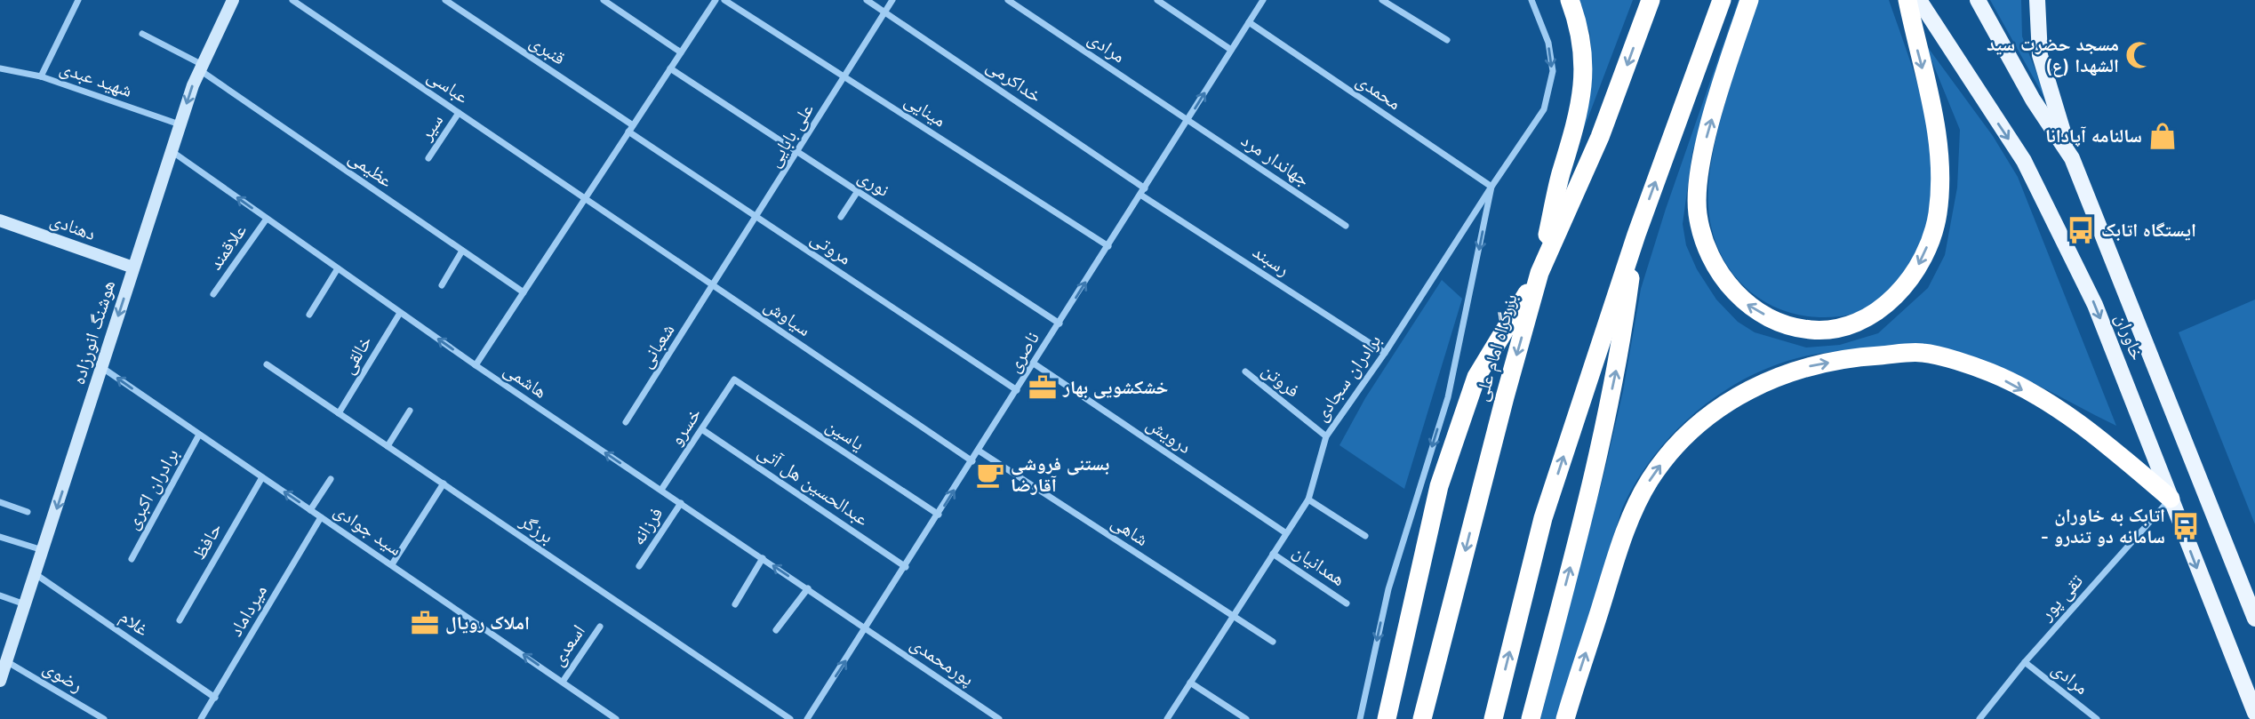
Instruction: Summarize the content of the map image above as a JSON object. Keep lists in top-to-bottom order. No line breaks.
{"streets":{"highway":["بزرگراه امام علی"],"main road":["دهنادی","هوشنگ انورزاده","خاوران"],"street":["مرادی","قنبری","شهید عبدی","خداکرمی","عباسی","محمدی","مینایی","سیر","علی بابایی","جهاندار مرد","عظیمی","نوری","علاقمند","مروتی","رسبند","سیاوش","شعبانی","ناصری","خالقی","برادران سجادی","هاشمی","فروتن","خسرو","یاسین","درویش","عبدالحسین هل آتی","برادران اکبری","فرزانه","برزگر","سید جوادی","شاهی","حافظ","همدانیان","تقی پور","میرداماد","غلام","اسعدی","پورمحمدی","رضوی"]},"crossings":[["مرادی","جهاندار مرد"],["مرادی","ناصری"],["مرادی","تقی پور"],["قنبری","مروتی"],["شهید عبدی","هوشنگ انورزاده"],["خداکرمی","علی بابایی"],["خداکرمی","ناصری"],["عباسی","سیر"],["عباسی","سیاوش"],["محمدی","ناصری"],["محمدی","برادران سجادی"],["مینایی","علی بابایی"],["مینایی","ناصری"],["علی بابایی","نوری"],["علی بابایی","مروتی"],["علی بابایی","سیاوش"],["علی بابایی","شعبانی"],["جهاندار مرد","ناصری"],["عظیمی","هوشنگ انورزاده"],["نوری","ناصری"],["دهنادی","هوشنگ انورزاده"],["علاقمند","هاشمی"],["مروتی","ناصری"],["رسبند","ناصری"],["رسبند","برادران سجادی"],["سیاوش","شعبانی"],["سیاوش","ناصری"],["هوشنگ انورزاده","هاشمی"],["هوشنگ انورزاده","سید جوادی"],["هوشنگ انورزاده","غلام"],["هوشنگ انورزاده","رضوی"],["خاوران","تقی پور"],["ناصری","هاشمی"],["ناصری","یاسین"],["ناصری","درویش"],["ناصری","عبدالحسین هل آتی"],["ناصری","شاهی"],["ناصری","پورمحمدی"],["خالقی","هاشمی"],["خالقی","برزگر"],["برادران سجادی","فروتن"],["برادران سجادی","درویش"],["برادران سجادی","شاهی"],["برادران سجادی","همدانیان"],["هاشمی","خسرو"],["هاشمی","فرزانه"],["هاشمی","پورمحمدی"],["خسرو","یاسین"],["خسرو","عبدالحسین هل آتی"],["برادران اکبری","سید جوادی"],["سید جوادی","حافظ"],["سید جوادی","میرداماد"],["سید جوادی","اسعدی"],["میرداماد","غلام"]],"one_way":["هوشنگ انورزاده","ناصری","هاشمی","سید جوادی"],"places":{"mosque":["مسجد حضرت سید الشهدا (ع)"],"shop":["سالنامه آپادانا"],"bus stop":["ایستگاه اتابک","اتابک به خاوران - سامانه دو تندرو"],"office":["خشکشویی بهار","املاک رویال"],"cafe":["بستنی فروشی آقارضا"]}}
